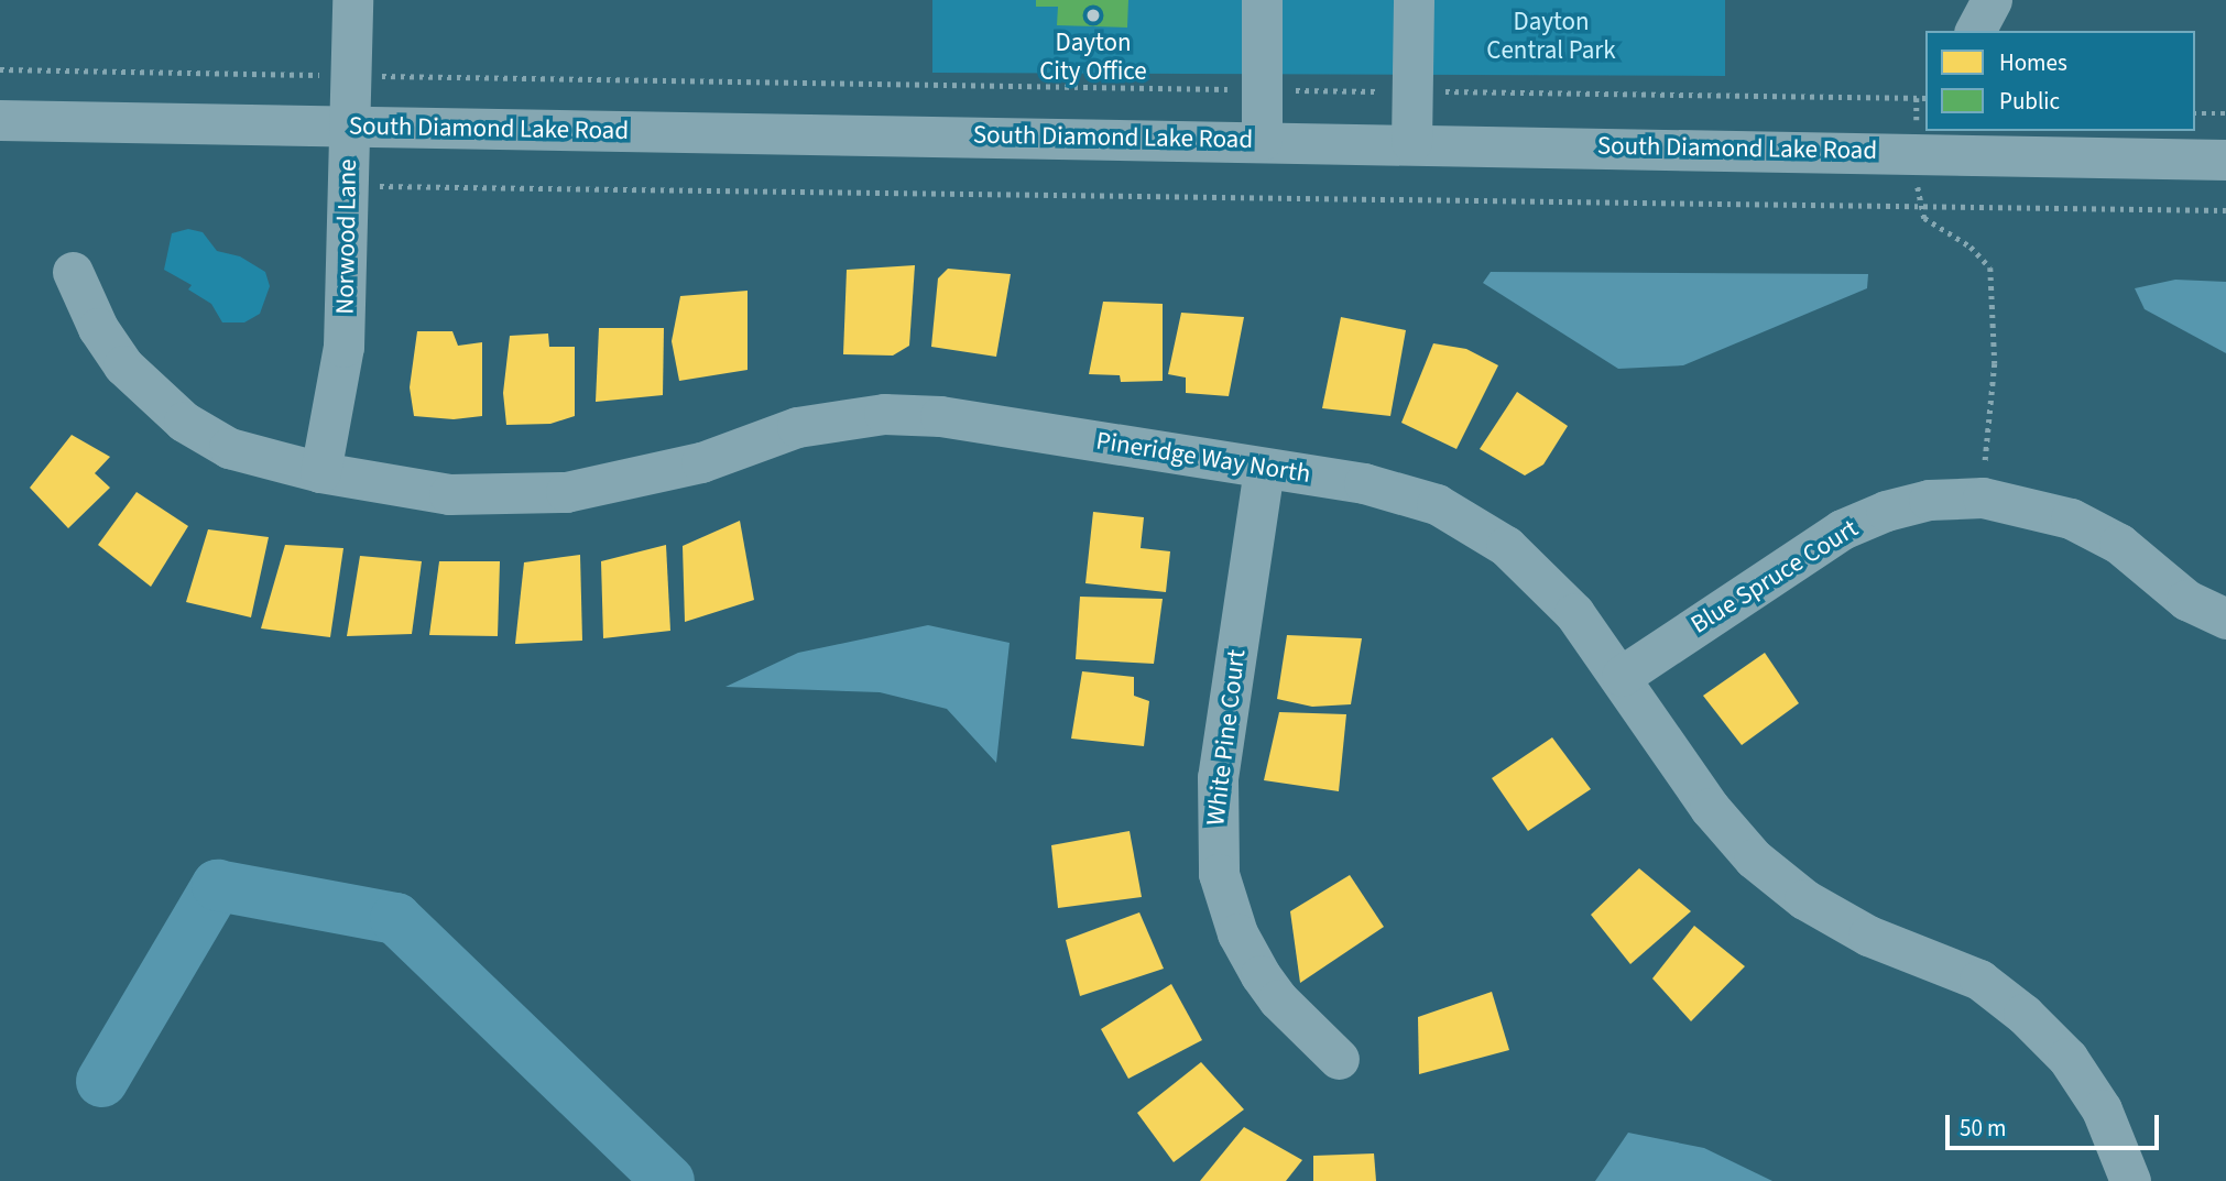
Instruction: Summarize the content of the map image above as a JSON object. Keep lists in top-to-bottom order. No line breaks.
{"streets":{"street":["South Diamond Lake Road","Norwood Lane","Pineridge Way North","Blue Spruce Court","White Pine Court"]},"crossings":[["South Diamond Lake Road","Norwood Lane"],["Norwood Lane","Pineridge Way North"],["Pineridge Way North","Blue Spruce Court"],["Pineridge Way North","White Pine Court"]],"parks":["Dayton Central Park"],"places":["Dayton City Office"],"legend":["Homes","Public"],"scale_bar":"50 m"}
